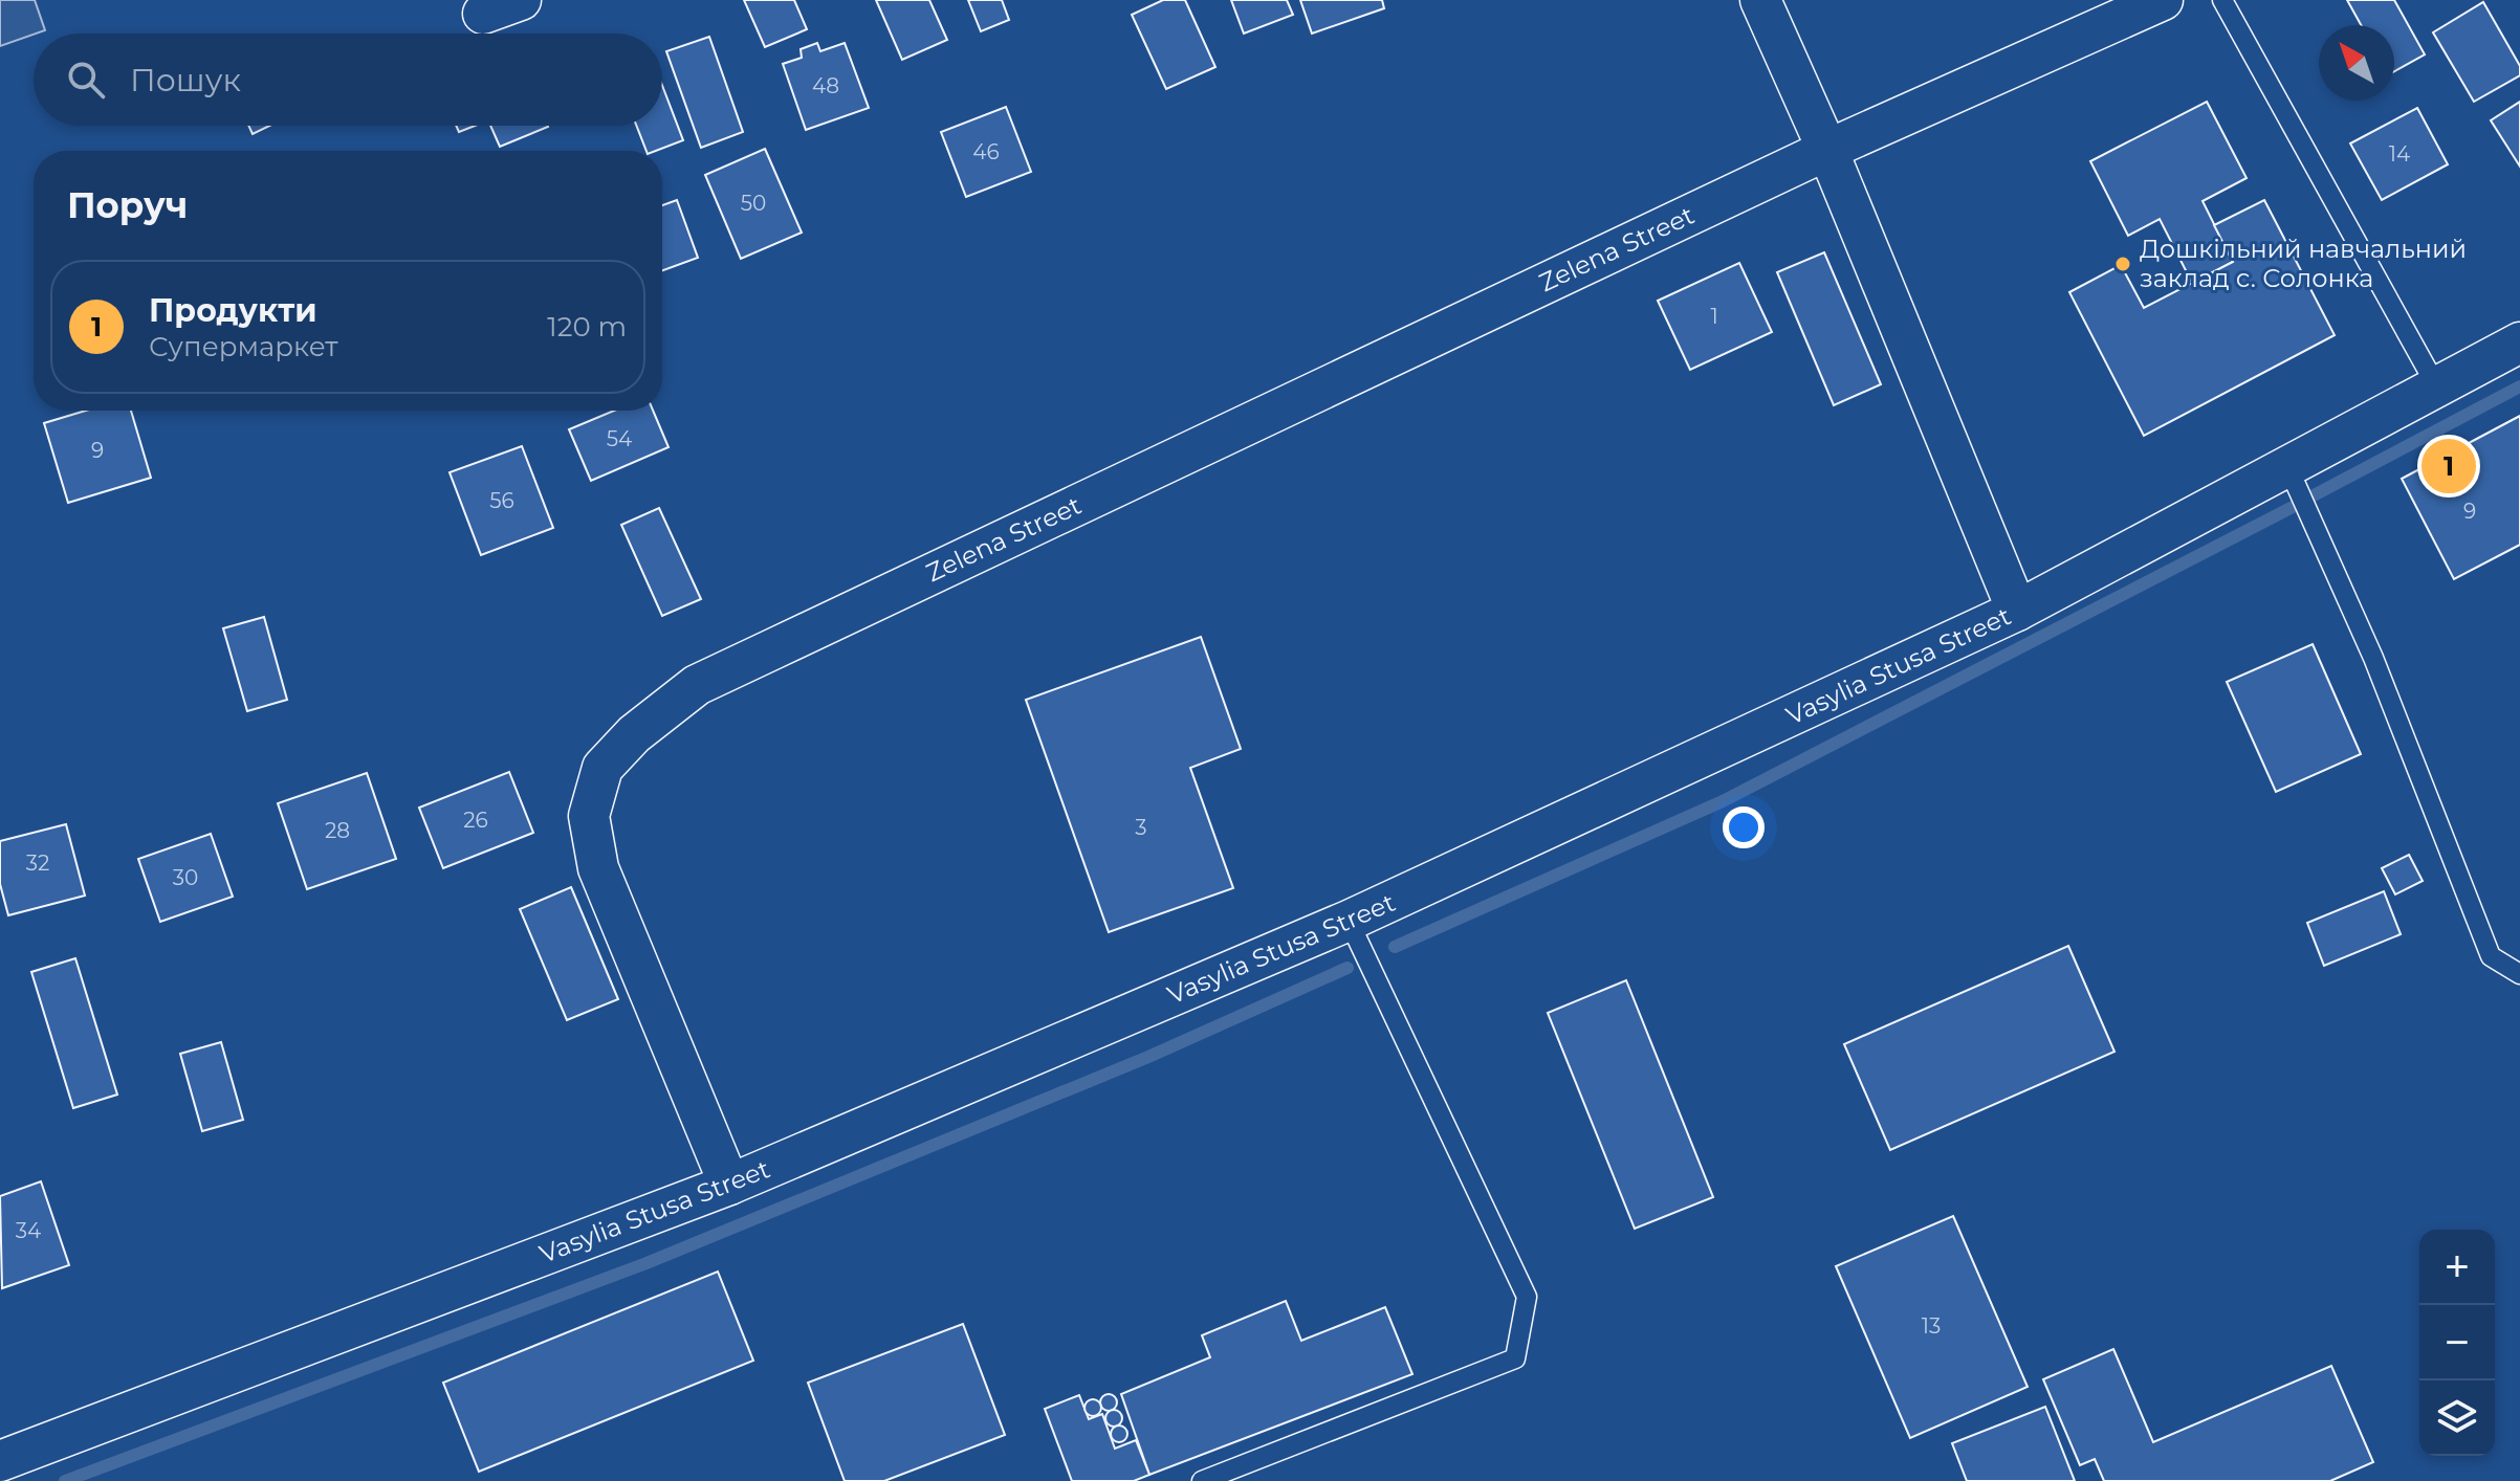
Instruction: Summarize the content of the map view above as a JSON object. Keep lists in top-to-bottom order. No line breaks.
{"streets":{"street":["Zelena Street","Vasylia Stusa Street"]},"crossings":[["Zelena Street","Vasylia Stusa Street"]],"places":["Дошкільний навчальний заклад с. Солонка"],"house_numbers":["48","46","14","50","1","54","9","56","9","26","3","28","32","30","34","13"],"north":"top left","page":{"search":"Пошук","heading":"Поруч","list":[{"mark":"1","name":"Продукти","note":"Супермаркет","value":"120 m"}],"pins":"1","map_buttons":["+","−"]}}
